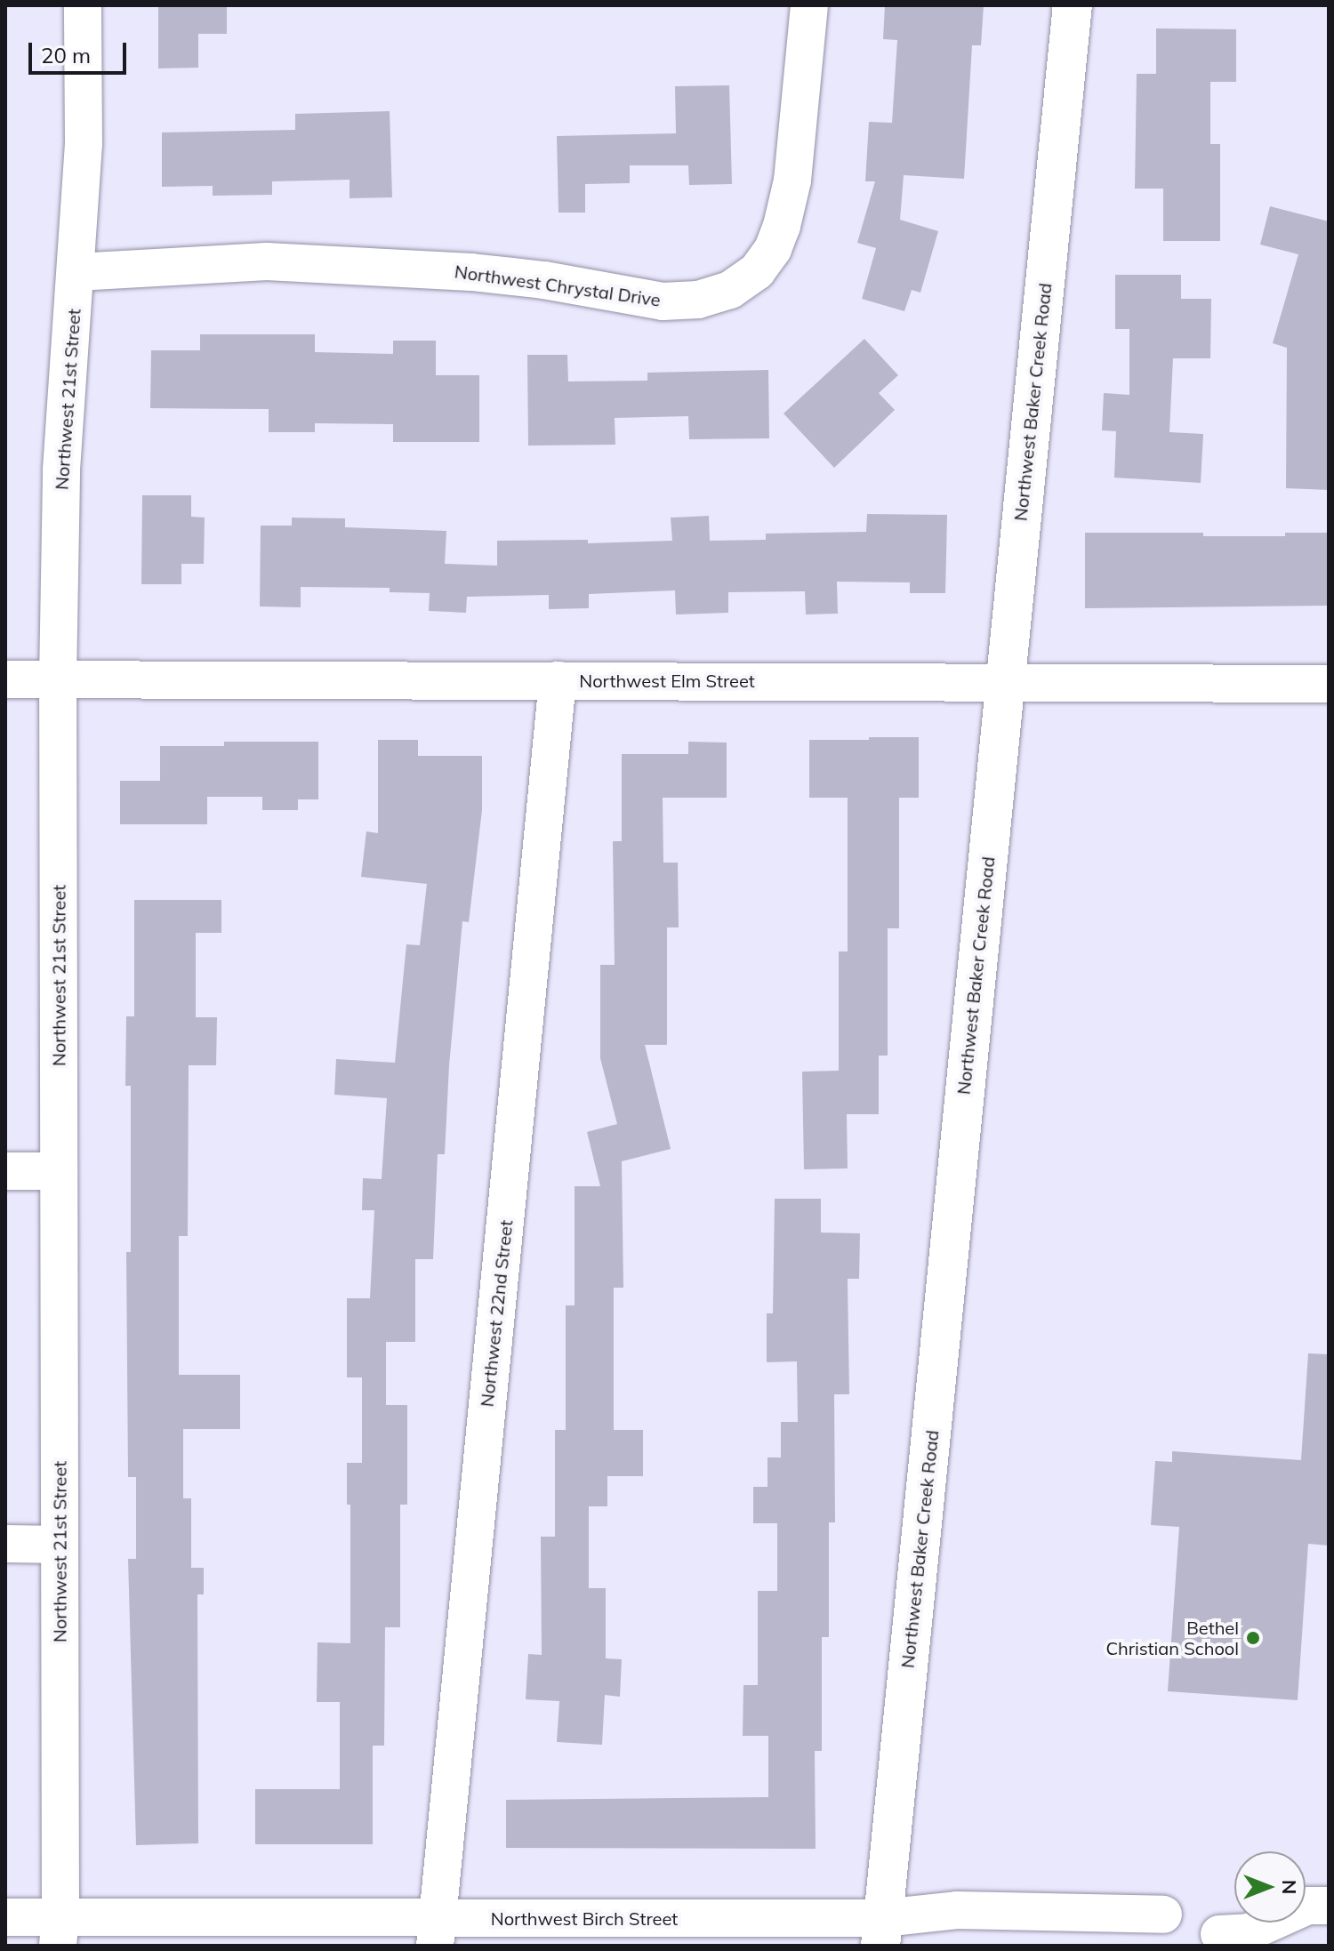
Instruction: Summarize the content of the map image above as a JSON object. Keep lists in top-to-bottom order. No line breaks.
{"streets":{"main road":["Northwest Baker Creek Road"],"street":["Northwest Chrystal Drive","Northwest 21st Street","Northwest Elm Street","Northwest 22nd Street","Northwest Birch Street"]},"crossings":[["Northwest Chrystal Drive","Northwest 21st Street"],["Northwest 21st Street","Northwest Elm Street"],["Northwest 21st Street","Northwest Birch Street"],["Northwest Baker Creek Road","Northwest Elm Street"],["Northwest Baker Creek Road","Northwest Birch Street"],["Northwest Elm Street","Northwest 22nd Street"],["Northwest 22nd Street","Northwest Birch Street"]],"places":["Bethel Christian School"],"scale_bar":"20 m","north":"right"}
